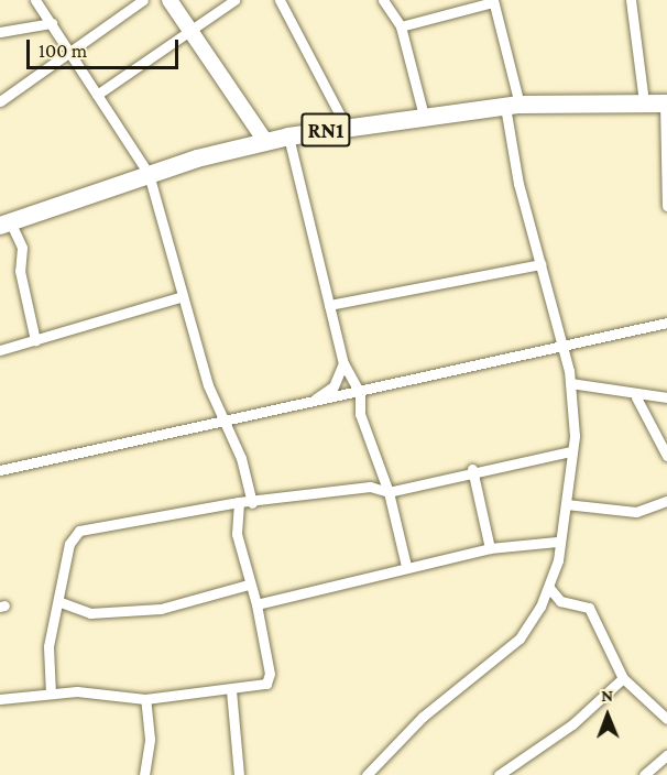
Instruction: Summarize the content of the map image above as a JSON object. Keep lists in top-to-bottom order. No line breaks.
{"streets":{"highway":["RN1"]},"scale_bar":"100 m","north":"top"}
